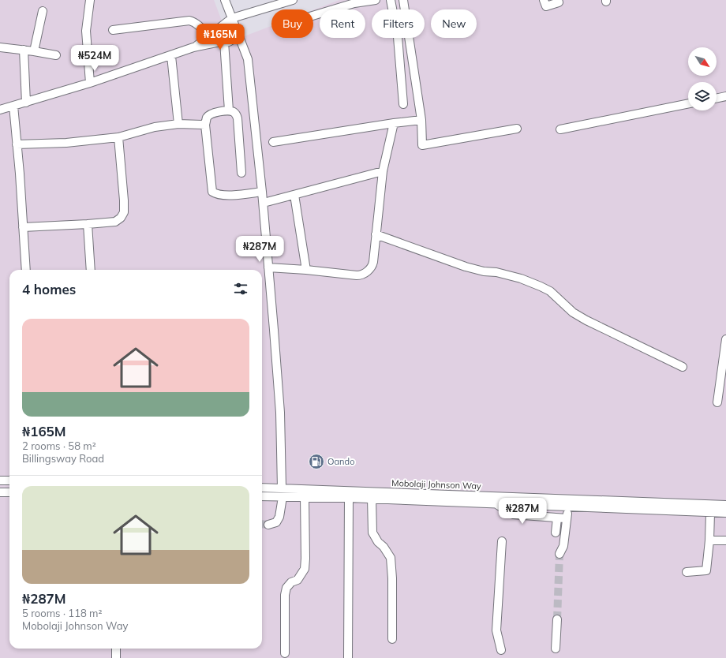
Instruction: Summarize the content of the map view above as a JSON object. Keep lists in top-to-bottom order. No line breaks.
{"streets":{"street":["Mobolaji Johnson Way"]},"places":{"fuel station":["Oando"]},"north":"bottom right","page":{"chip":["Buy","Rent","Filters","New"],"price":["₦165M","₦524M","₦287M","₦287M"],"heading":"4 homes","list":[{"name":"₦165M","note":"2 rooms · 58 m² · Billingsway Road"},{"name":"₦287M","note":"5 rooms · 118 m² · Mobolaji Johnson Way"}]}}
